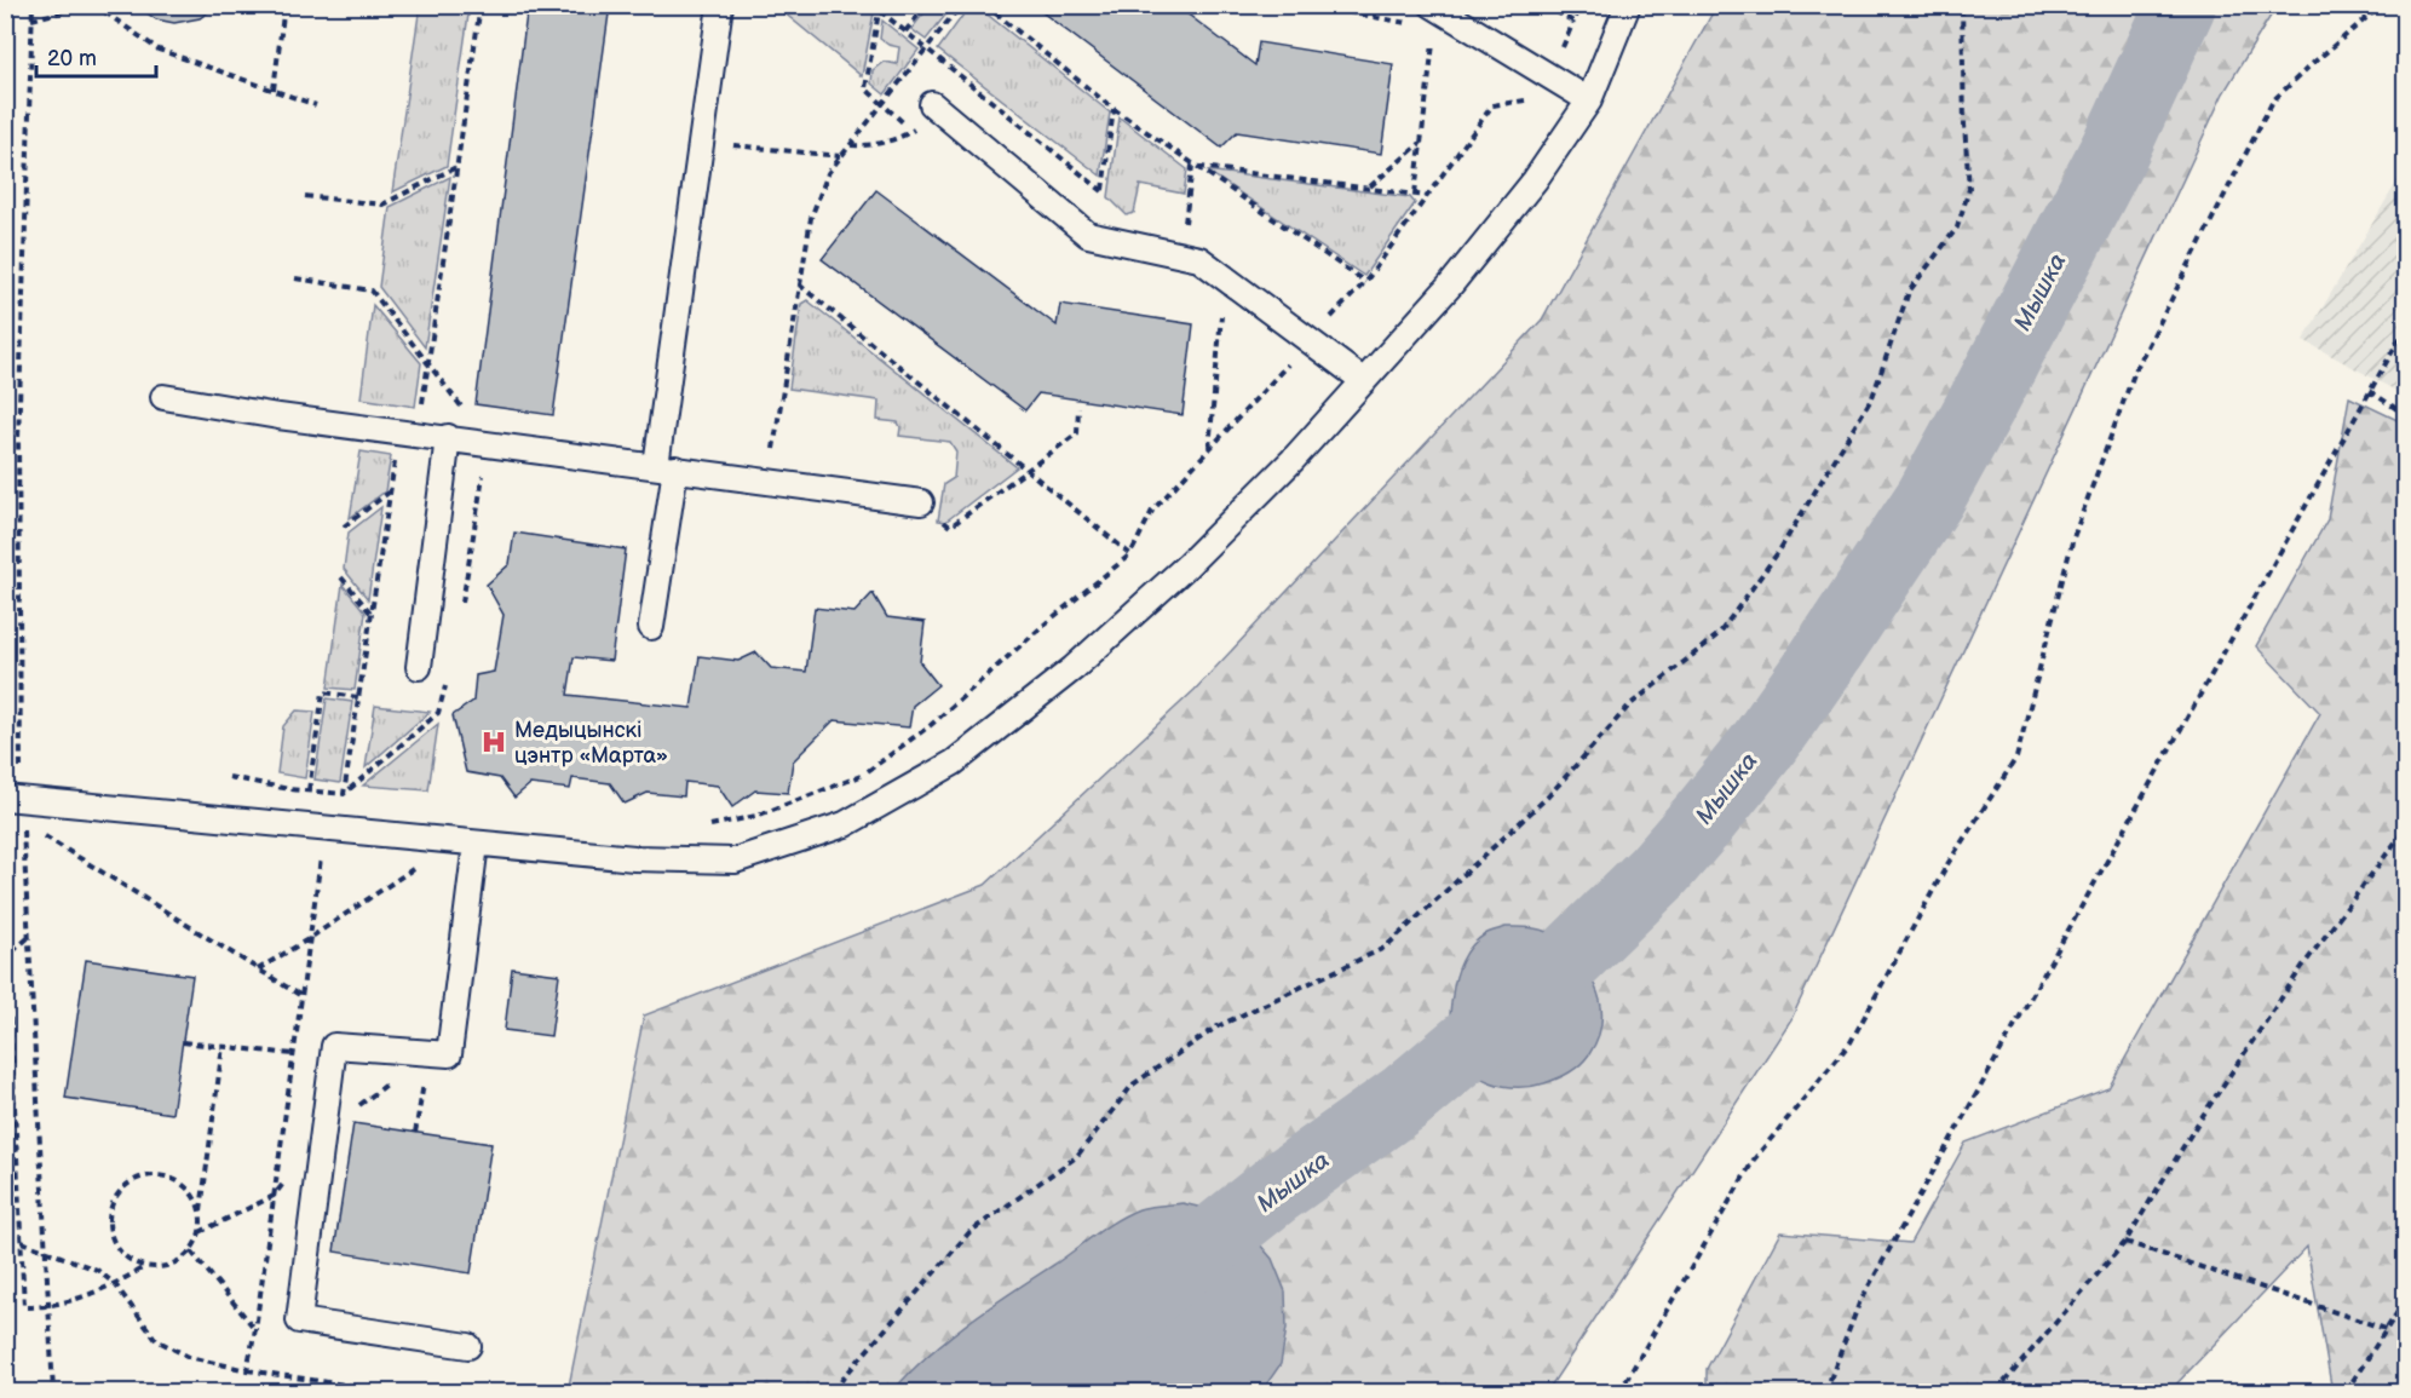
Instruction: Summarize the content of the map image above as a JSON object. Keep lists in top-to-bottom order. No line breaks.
{"water":["Мышка"],"places":{"hospital":["Медыцынскі цэнтр «Марта»"]},"scale_bar":"20 m"}
